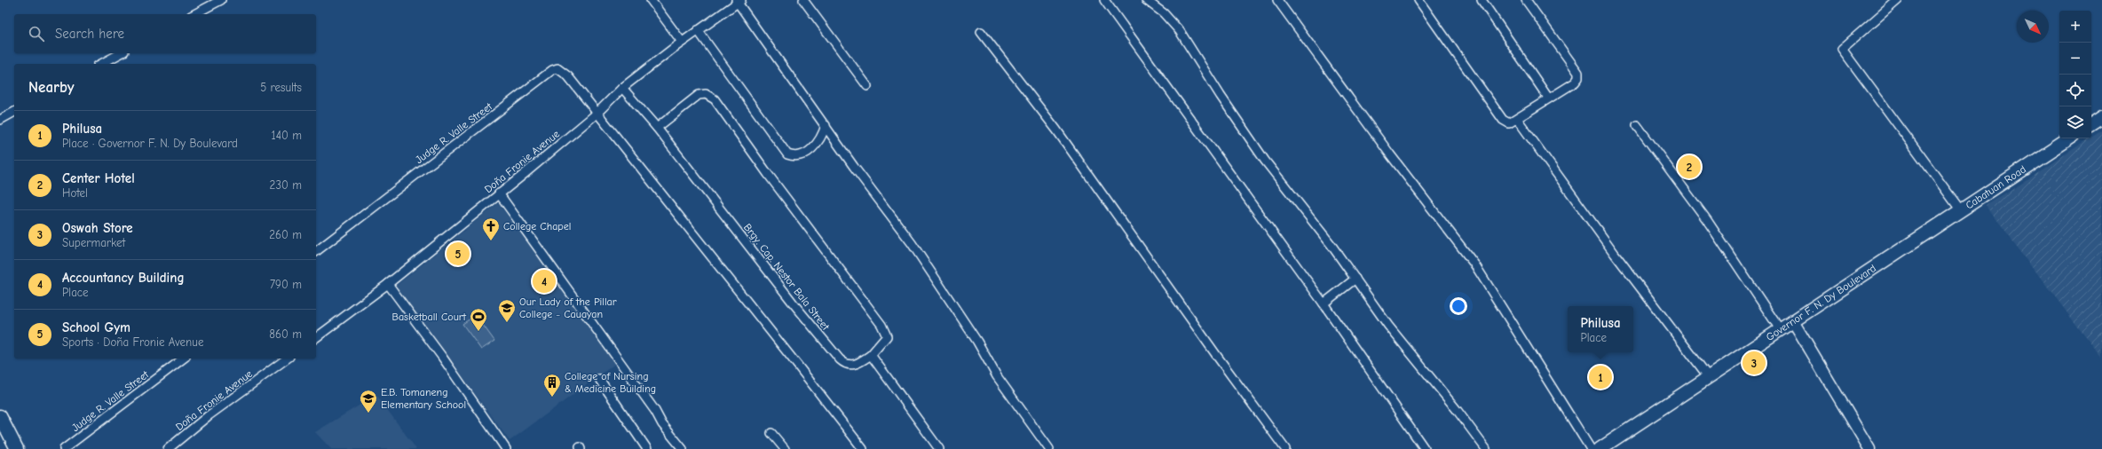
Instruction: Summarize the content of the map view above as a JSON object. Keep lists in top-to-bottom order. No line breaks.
{"streets":{"highway":["Cabatuan Road","Governor F. N. Dy Boulevard"],"street":["Judge R. Valle Street","Doña Fronie Avenue","Brgy. Cap. Nestor Bala Street"]},"crossings":[["Judge R. Valle Street","Doña Fronie Avenue"],["Doña Fronie Avenue","Brgy. Cap. Nestor Bala Street"],["Cabatuan Road","Governor F. N. Dy Boulevard"]],"places":{"church":["College Chapel"],"school or university":["Our Lady of the Pillar College - Cauayan","E.B. Tomaneng Elementary School"],"sports":["Basketball Court"],"building":["College of Nursing & Medicine Building"]},"north":"bottom right","page":{"map_buttons":["+","−"],"search":"Search here","heading":["Nearby","5 results"],"list":[{"mark":"1","name":"Philusa","note":"Place · Governor F. N. Dy Boulevard","value":"140 m"},{"mark":"2","name":"Center Hotel","note":"Hotel","value":"230 m"},{"mark":"3","name":"Oswah Store","note":"Supermarket","value":"260 m"},{"mark":"4","name":"Accountancy Building","note":"Place","value":"790 m"},{"mark":"5","name":"School Gym","note":"Sports · Doña Fronie Avenue","value":"860 m"}],"pins":["2","5","4","3","1"],"popup":["Philusa","Place"]}}
